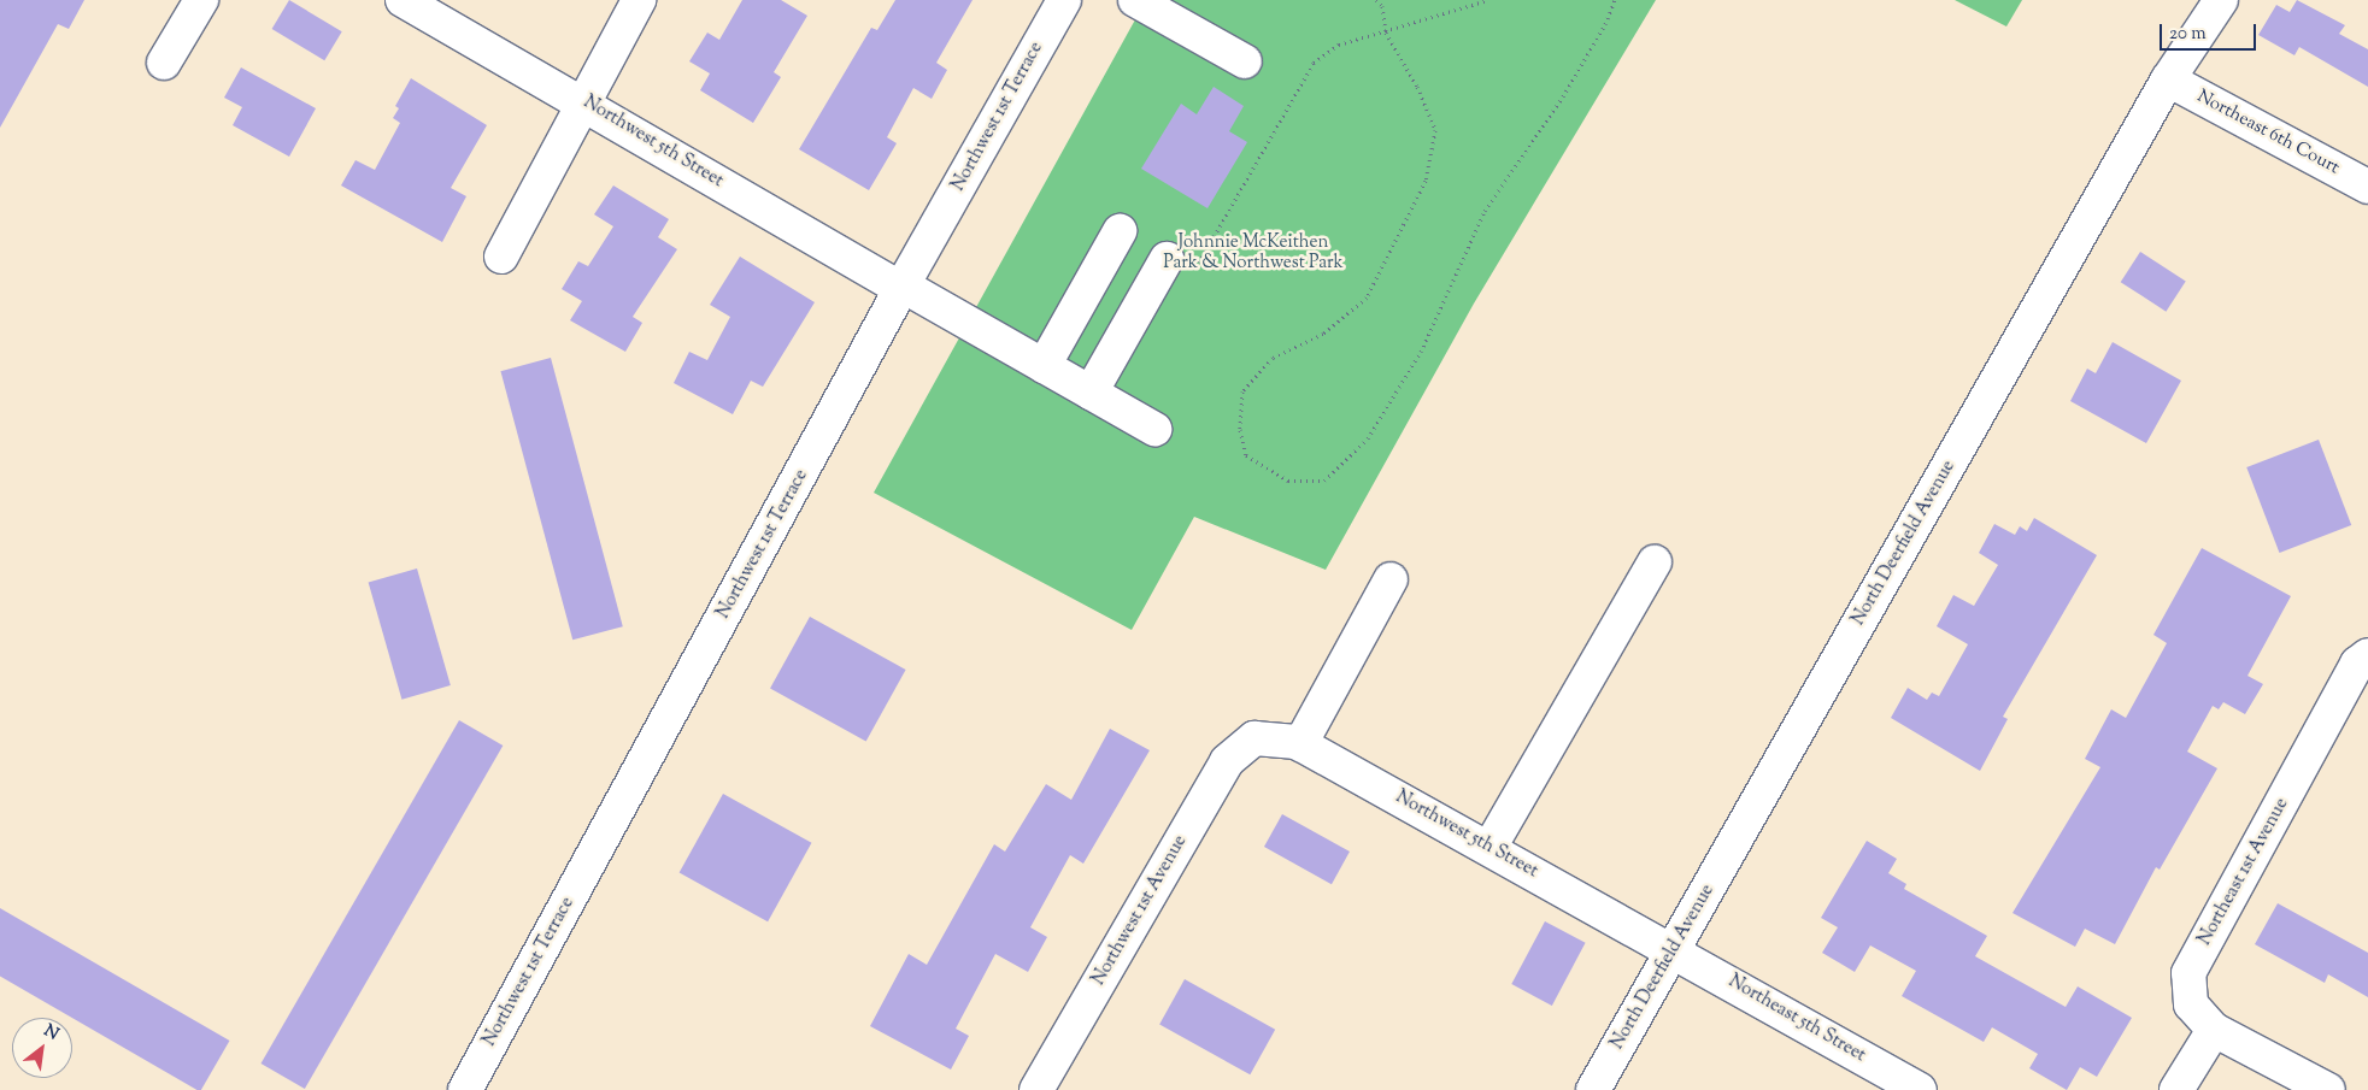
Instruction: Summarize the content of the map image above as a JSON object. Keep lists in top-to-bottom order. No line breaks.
{"streets":{"street":["Northwest 1st Terrace","Northeast 6th Court","Northwest 5th Street","North Deerfield Avenue","Northeast 1st Avenue","Northwest 1st Avenue","Northeast 5th Street"]},"crossings":[["Northwest 1st Terrace","Northwest 5th Street"],["Northeast 6th Court","North Deerfield Avenue"],["Northwest 5th Street","North Deerfield Avenue"],["Northwest 5th Street","Northwest 1st Avenue"],["Northwest 5th Street","Northeast 5th Street"],["North Deerfield Avenue","Northeast 5th Street"]],"parks":["Johnnie McKeithen Park & Northwest Park"],"scale_bar":"20 m","north":"top right"}
